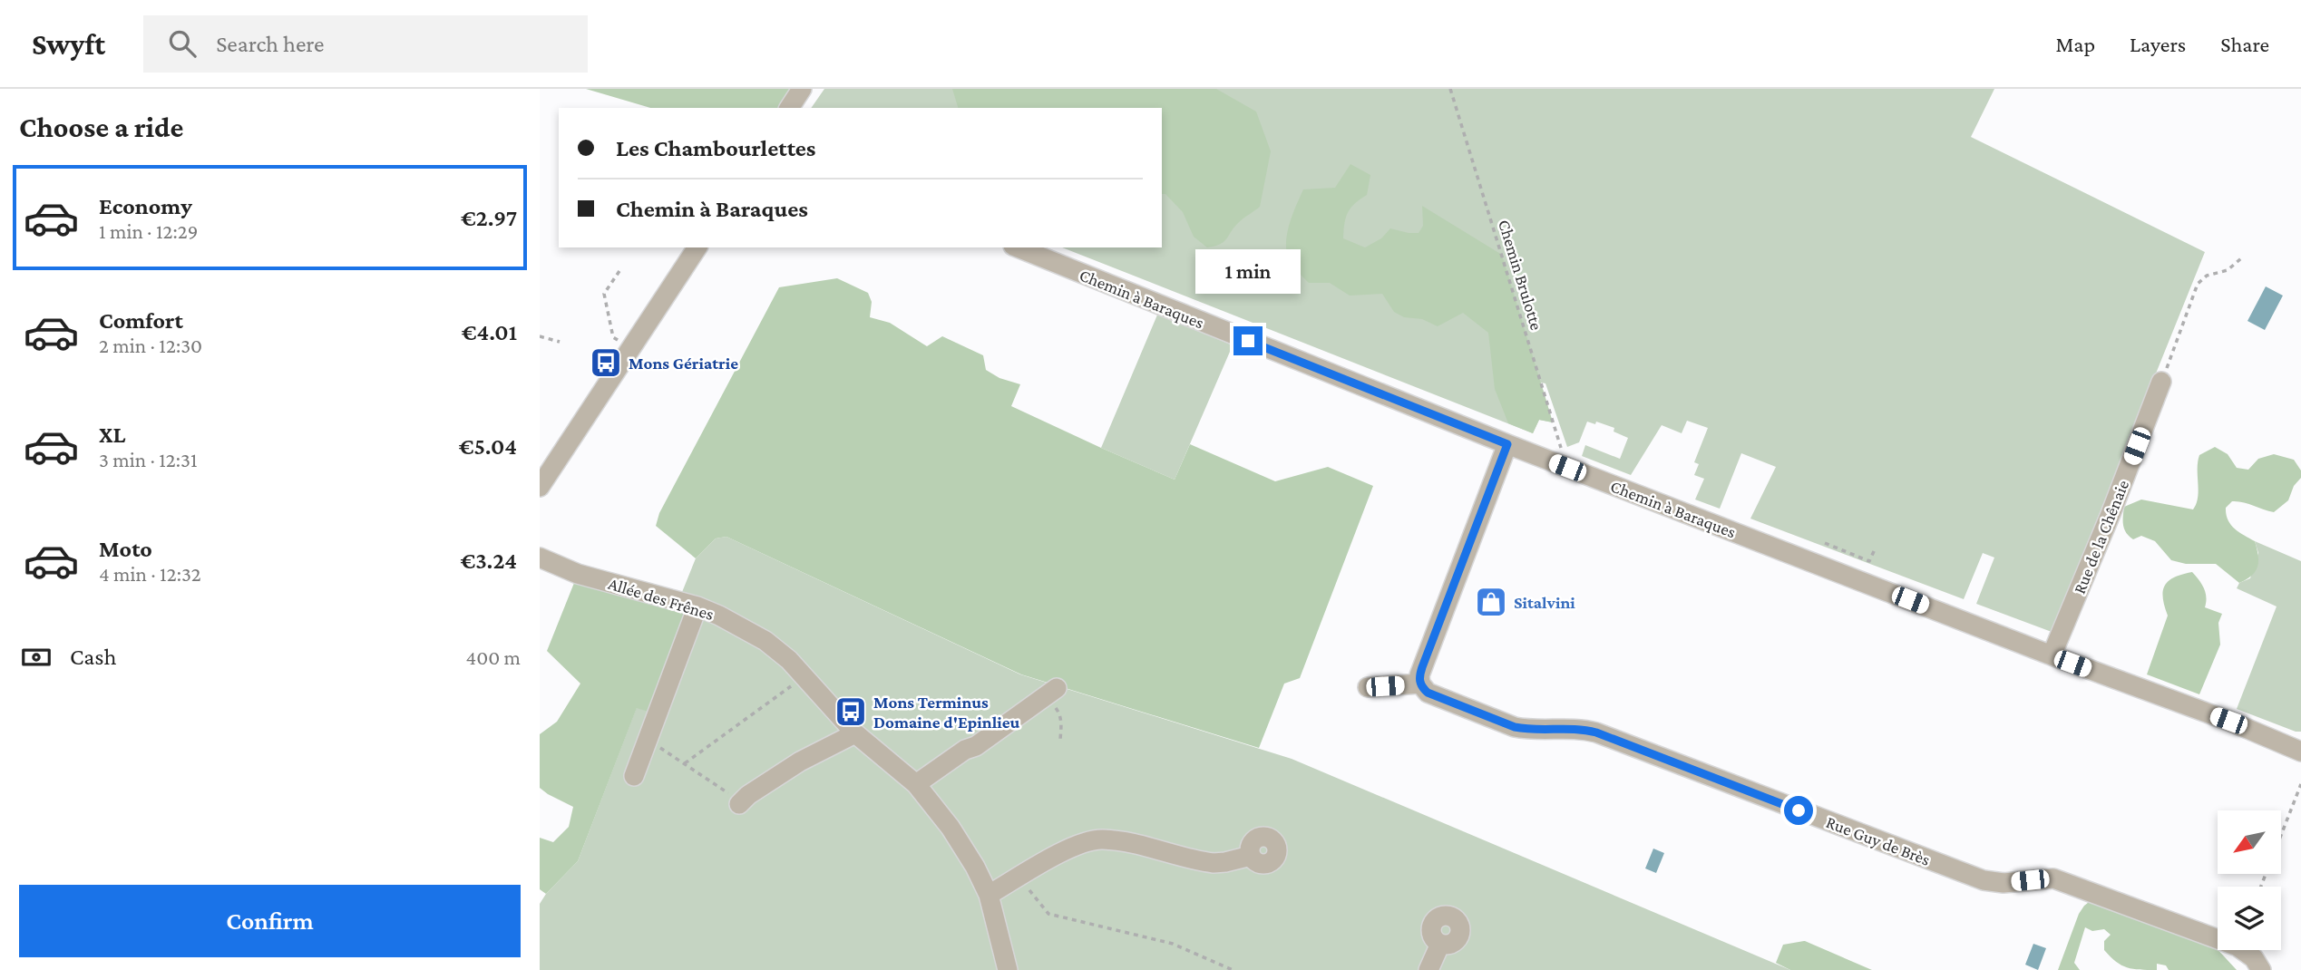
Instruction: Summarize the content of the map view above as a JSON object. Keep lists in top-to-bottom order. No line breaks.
{"streets":{"street":["Chemin à Baraques","Rue de la Chênaie","Allée des Frênes","Rue Guy de Brès"],"path":["Chemin Brulotte"]},"crossings":[["Chemin Brulotte","Chemin à Baraques"],["Chemin à Baraques","Rue de la Chênaie"]],"places":{"bus stop":["Mons Gériatrie","Mons Terminus Domaine d'Epinlieu"],"shop":["Sitalvini"]},"north":"bottom left","page":{"header":"Swyft","search":"Search here","nav":["Map","Layers","Share"],"heading":"Choose a ride","banner":["Les Chambourlettes","Chemin à Baraques"],"list":[{"name":"Economy","note":"1 min · 12:29","value":"€2.97"},{"name":"Comfort","note":"2 min · 12:30","value":"€4.01"},{"name":"XL","note":"3 min · 12:31","value":"€5.04"},{"name":"Moto","note":"4 min · 12:32","value":"€3.24"}],"bubble":"1 min","pay":["Cash","400 m"],"buttons":"Confirm"}}
